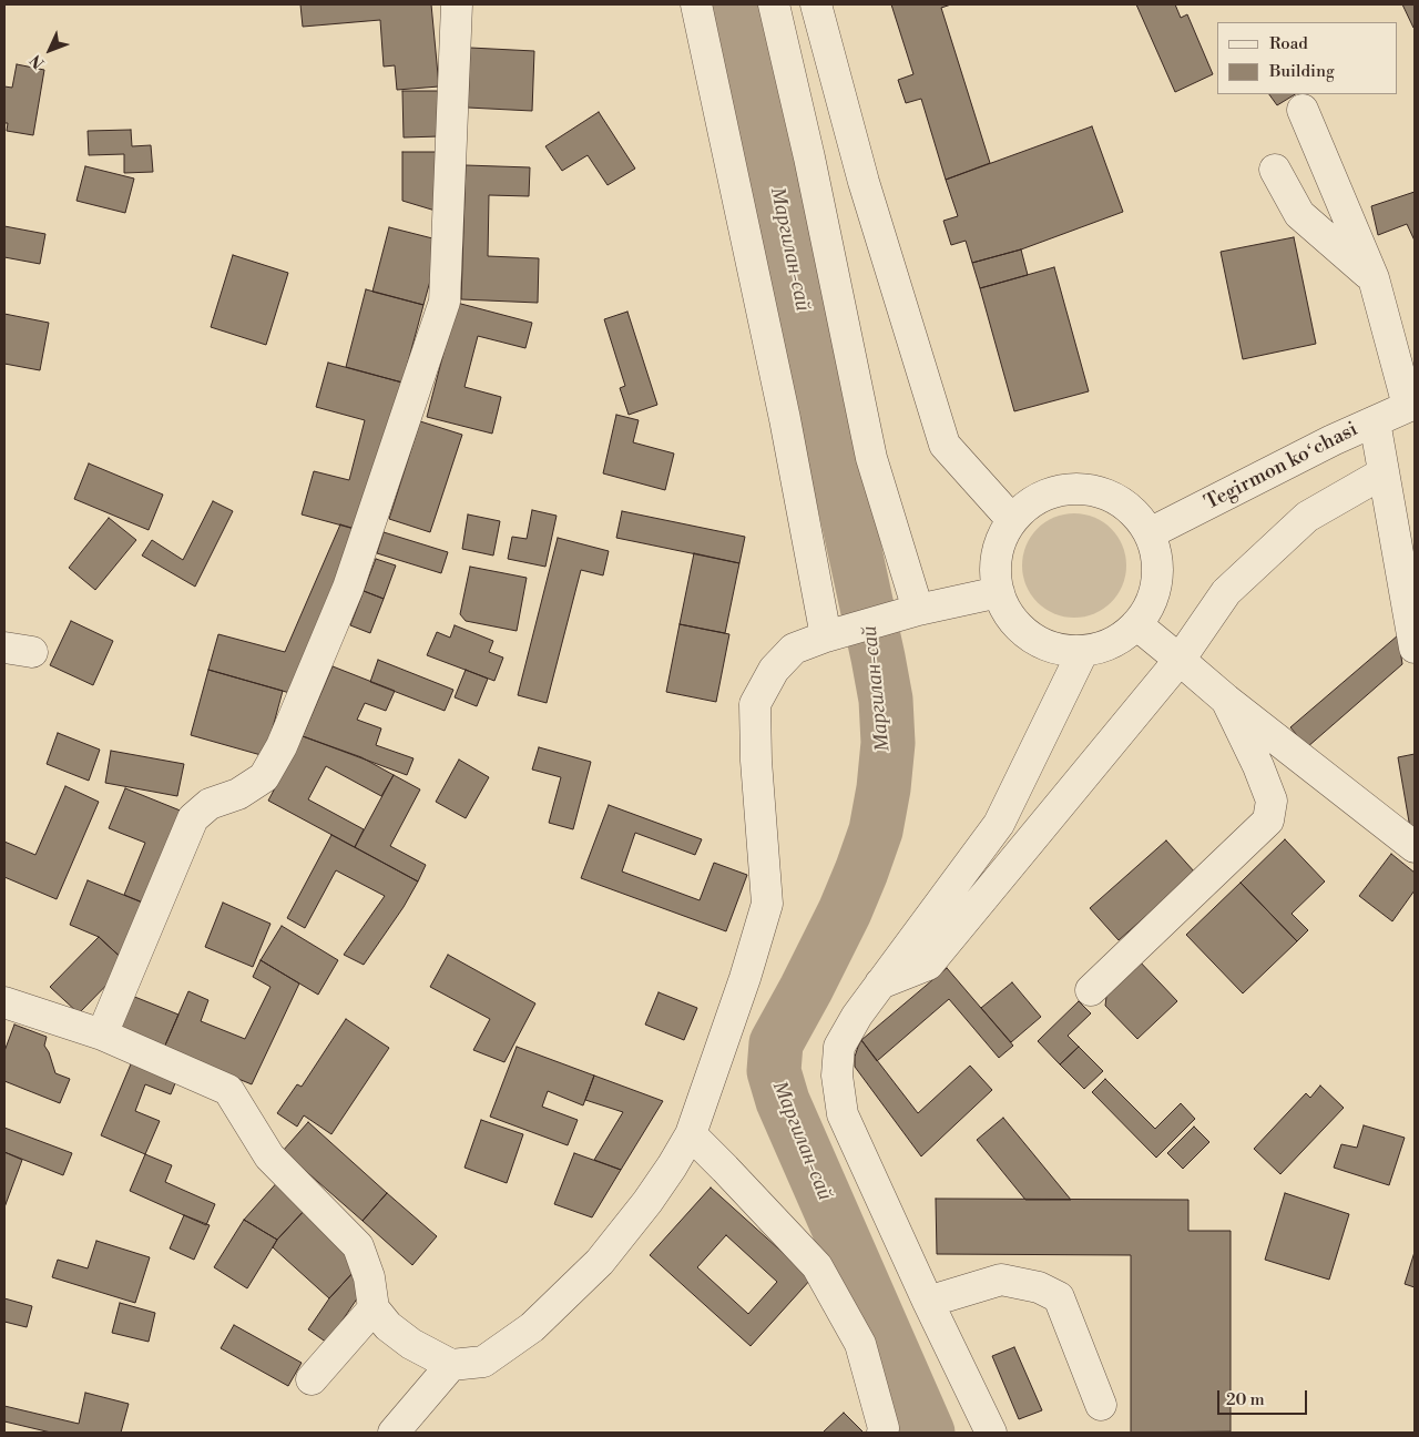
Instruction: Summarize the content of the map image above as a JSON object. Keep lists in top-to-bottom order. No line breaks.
{"streets":{"street":["Tegirmon koʻchasi"]},"water":["Маргилан-сай"],"legend":["Road","Building"],"scale_bar":"20 m","north":"bottom left"}
